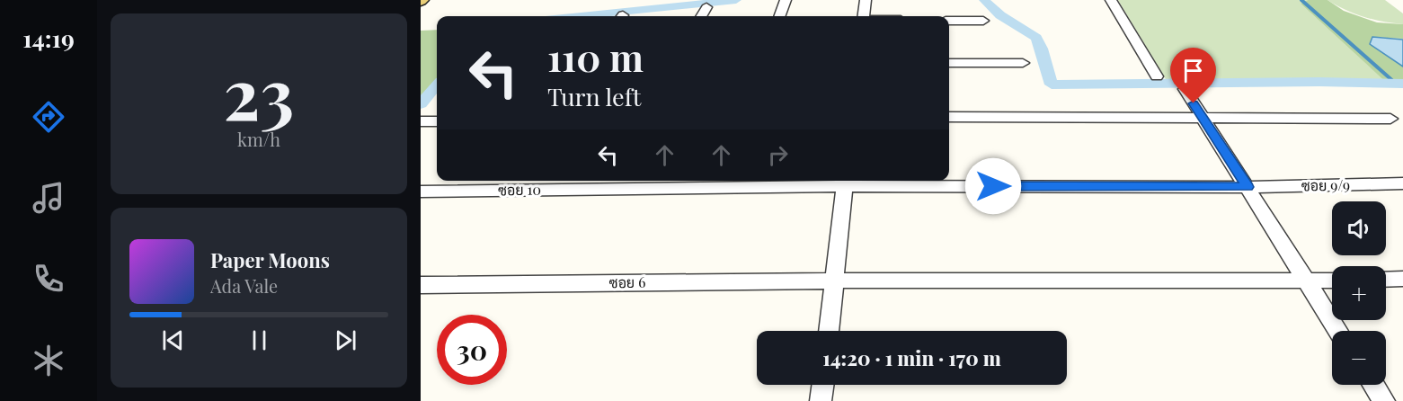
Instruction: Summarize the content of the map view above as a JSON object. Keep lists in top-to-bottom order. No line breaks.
{"streets":{"street":["ซอย 9/9","ซอย 10","ซอย 6"]},"crossings":[["ซอย 9/9","ซอย 10"]],"page":{"tabs":"14:19","tile":["23","km/h"],"turn":["110 m","Turn left"],"map_buttons":["+","−"],"song":["Paper Moons","Ada Vale"],"limit":"30","trip":"14:20 · 1 min · 170 m"}}
